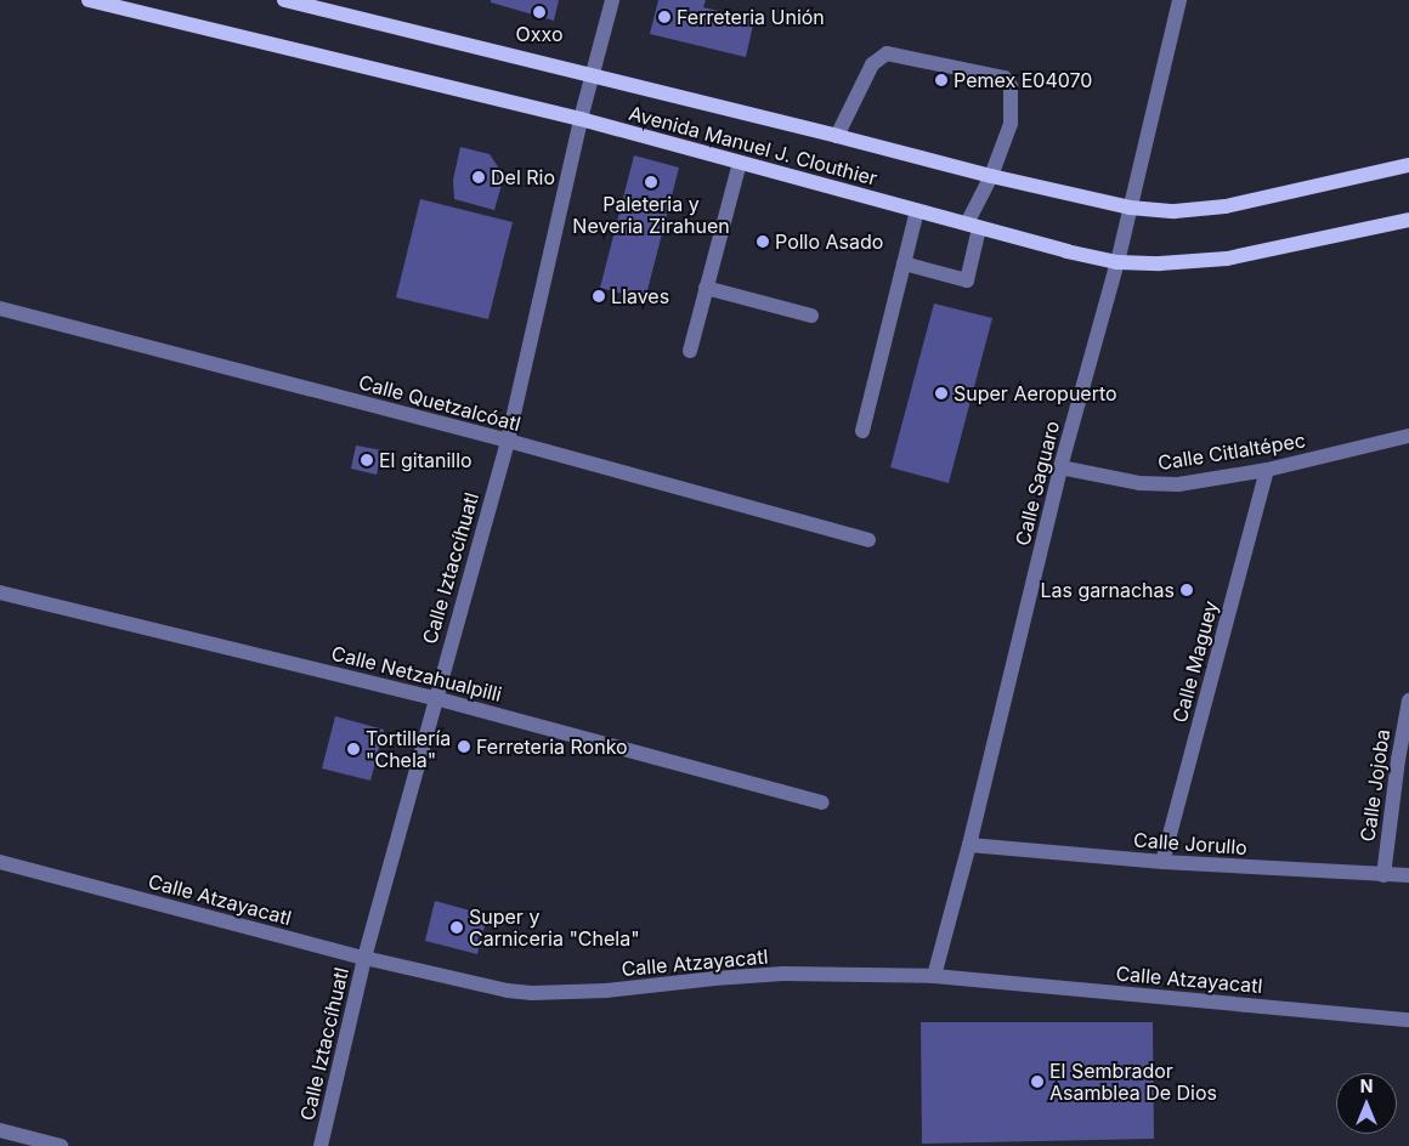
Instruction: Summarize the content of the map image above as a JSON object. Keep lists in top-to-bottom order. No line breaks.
{"streets":{"main road":["Avenida Manuel J. Clouthier"],"street":["Calle Quetzalcóatl","Calle Citlaltépec","Calle Saguaro","Calle Iztaccíhuatl","Calle Maguey","Calle Netzahualpilli","Calle Jojoba","Calle Jorullo","Calle Atzayacatl"]},"crossings":[["Avenida Manuel J. Clouthier","Calle Saguaro"],["Avenida Manuel J. Clouthier","Calle Iztaccíhuatl"],["Calle Quetzalcóatl","Calle Iztaccíhuatl"],["Calle Citlaltépec","Calle Saguaro"],["Calle Citlaltépec","Calle Maguey"],["Calle Saguaro","Calle Jorullo"],["Calle Saguaro","Calle Atzayacatl"],["Calle Iztaccíhuatl","Calle Netzahualpilli"],["Calle Iztaccíhuatl","Calle Atzayacatl"],["Calle Maguey","Calle Jorullo"],["Calle Jojoba","Calle Jorullo"]],"places":["Oxxo","Ferreteria Unión","Pemex E04070","Del Rio","Paleteria y Neveria Zirahuen","Pollo Asado","Llaves","Super Aeropuerto","El gitanillo","Las garnachas","Ferreteria Ronko","Tortillería \"Chela\"","Super y Carniceria \"Chela\"","El Sembrador Asamblea De Dios"],"north":"top"}
